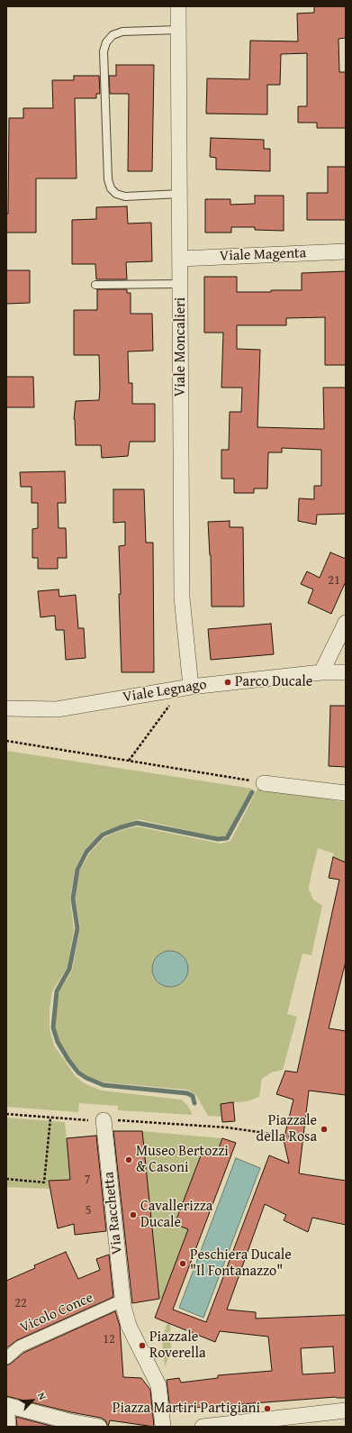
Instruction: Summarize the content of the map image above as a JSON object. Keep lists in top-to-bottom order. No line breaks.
{"streets":{"street":["Viale Magenta","Viale Moncalieri","Viale Legnago","Via Racchetta","Vicolo Conce"]},"crossings":[["Viale Magenta","Viale Moncalieri"],["Viale Moncalieri","Viale Legnago"],["Via Racchetta","Vicolo Conce"]],"places":["Parco Ducale","Piazzale della Rosa","Museo Bertozzi & Casoni","Cavallerizza Ducale","Peschiera Ducale \"Il Fontanazzo\"","Piazzale Roverella","Piazza Martiri Partigiani"],"house_numbers":["21","7","5","22","12"],"north":"top right"}
